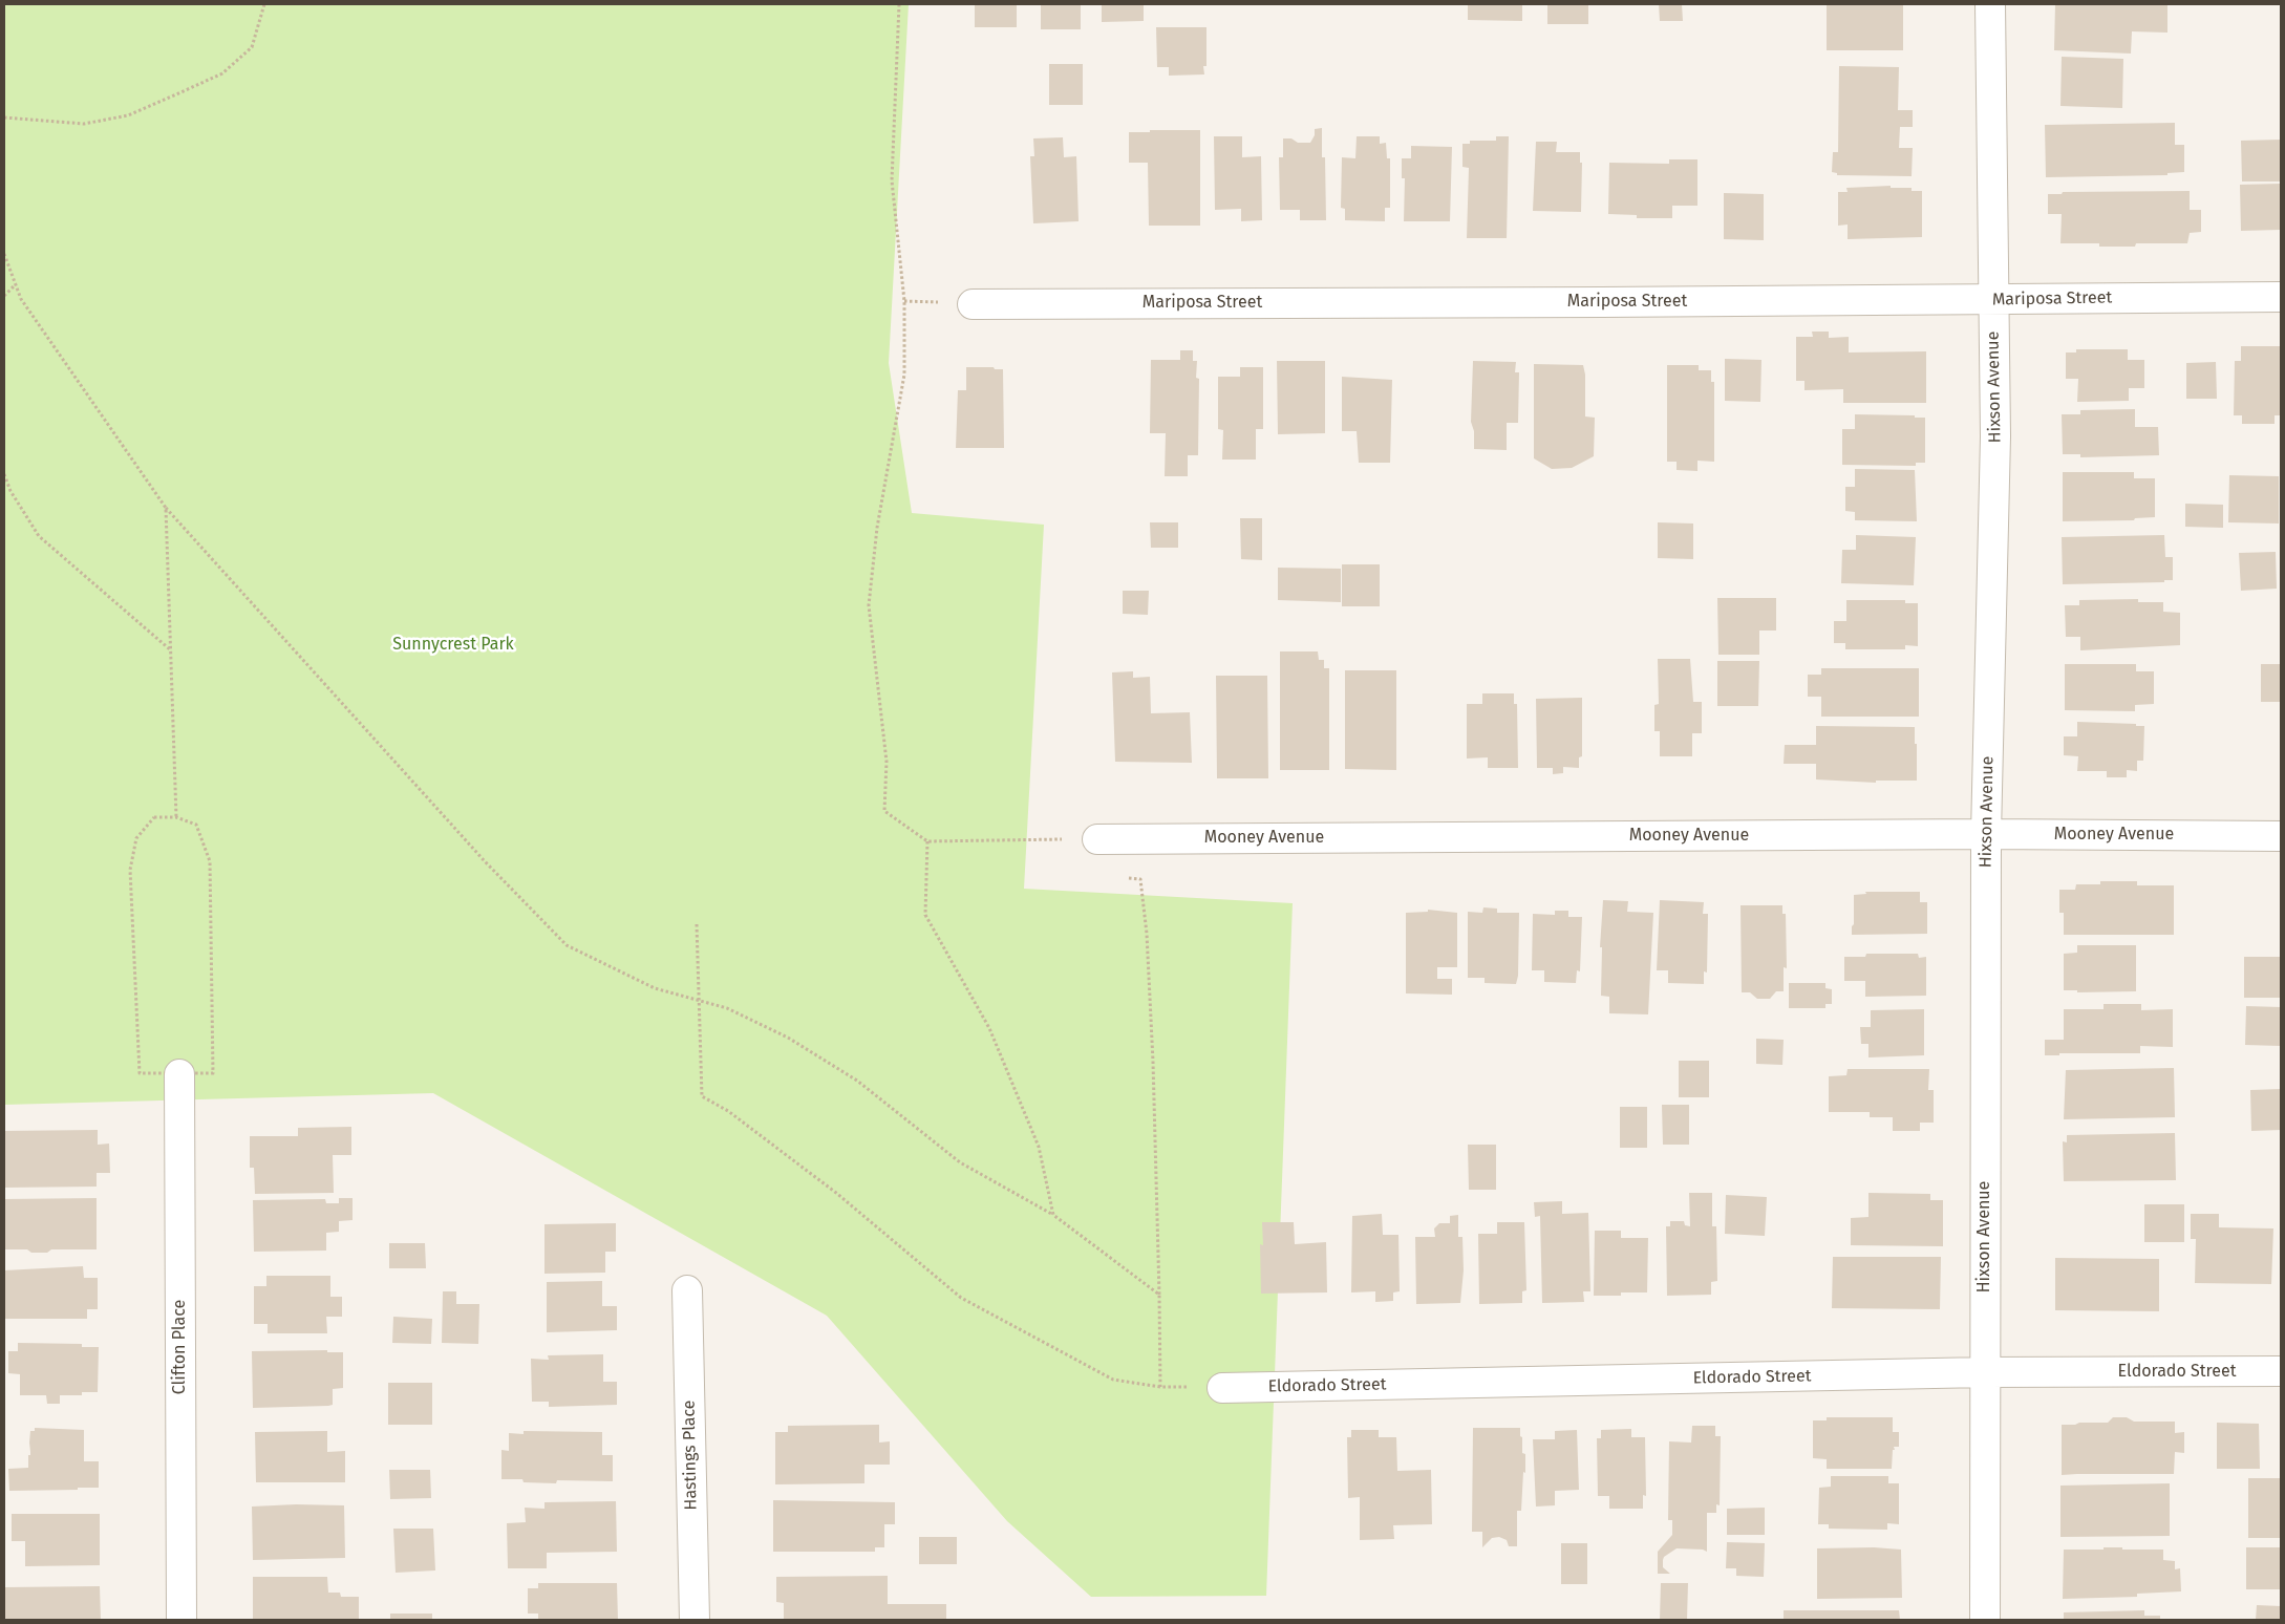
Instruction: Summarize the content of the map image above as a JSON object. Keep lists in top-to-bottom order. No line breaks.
{"streets":{"street":["Mariposa Street","Hixson Avenue","Mooney Avenue","Clifton Place","Eldorado Street","Hastings Place"]},"crossings":[["Mariposa Street","Hixson Avenue"],["Hixson Avenue","Mooney Avenue"],["Hixson Avenue","Eldorado Street"]],"parks":["Sunnycrest Park"]}
